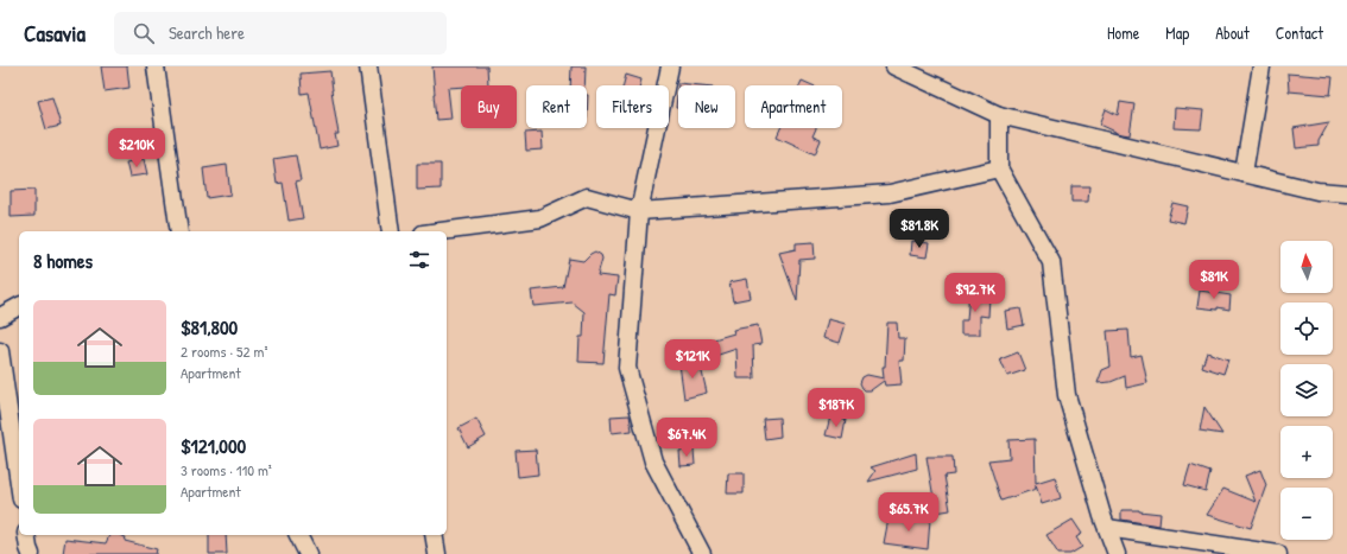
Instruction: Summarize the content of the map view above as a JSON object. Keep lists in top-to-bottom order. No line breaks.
{"north":"top","page":{"header":"Casavia","search":"Search here","nav":["Home","Map","About","Contact"],"chip":["Buy","Rent","Filters","New","Apartment"],"price":["$210K","$81.8K","$81K","$92.7K","$121K","$187K","$67.4K","$65.7K"],"heading":"8 homes","map_buttons":["+","−"],"list":[{"name":"$81,800","note":"2 rooms · 52 m² · Apartment"},{"name":"$121,000","note":"3 rooms · 110 m² · Apartment"}]}}
